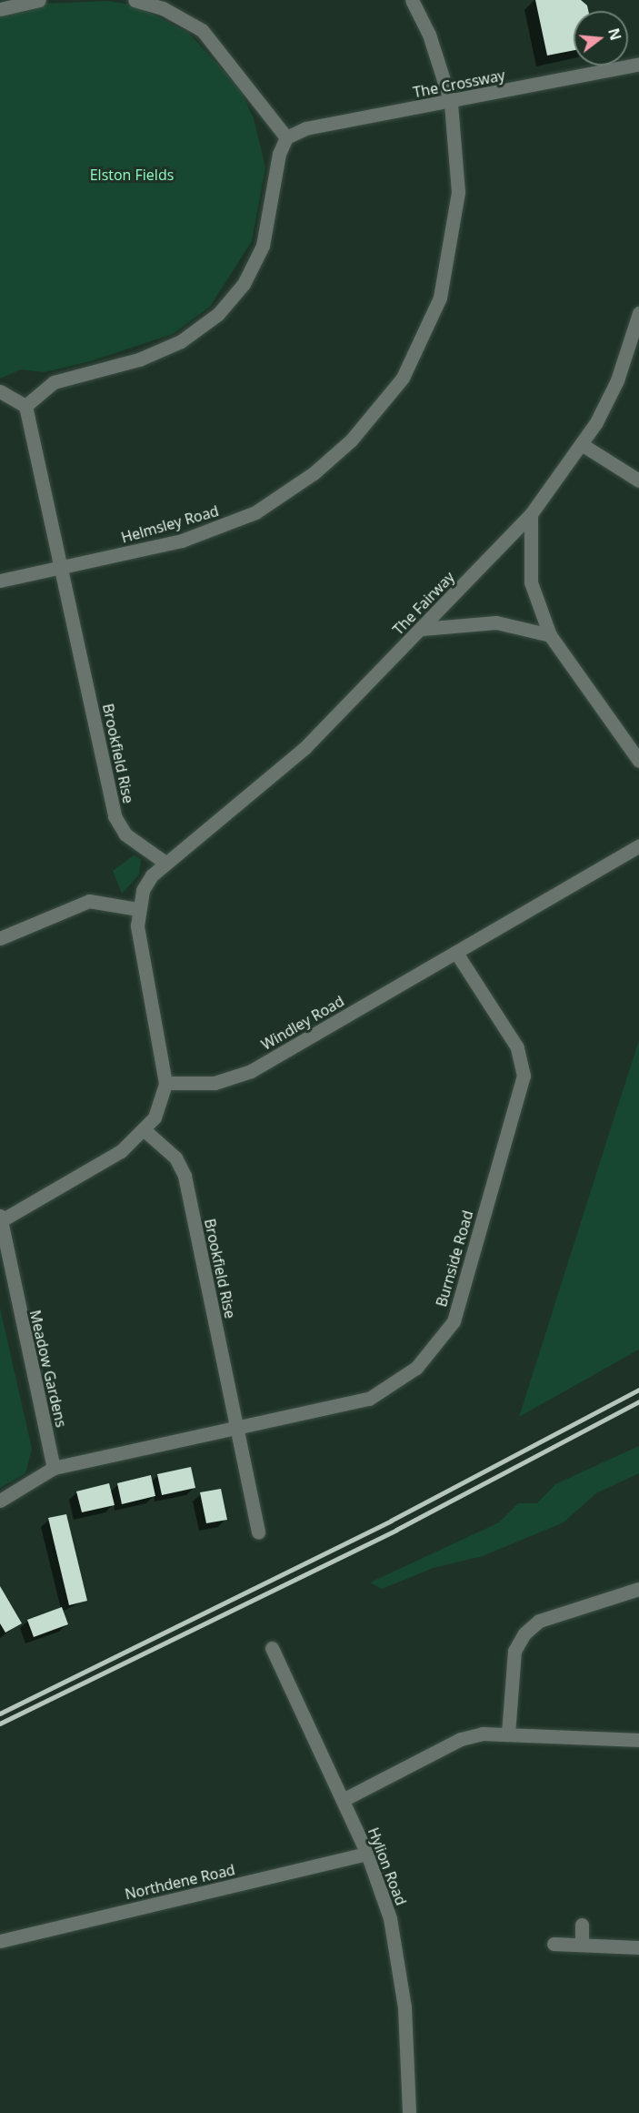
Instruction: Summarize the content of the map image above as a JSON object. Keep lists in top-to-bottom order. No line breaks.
{"streets":{"street":["The Crossway","Helmsley Road","The Fairway","Brookfield Rise","Windley Road","Burnside Road","Meadow Gardens","Hylion Road","Northdene Road"]},"crossings":[["The Crossway","Helmsley Road"],["Helmsley Road","Brookfield Rise"],["The Fairway","Brookfield Rise"],["Brookfield Rise","Burnside Road"],["Windley Road","Burnside Road"],["Burnside Road","Meadow Gardens"],["Hylion Road","Northdene Road"]],"parks":["Elston Fields"],"north":"right"}
